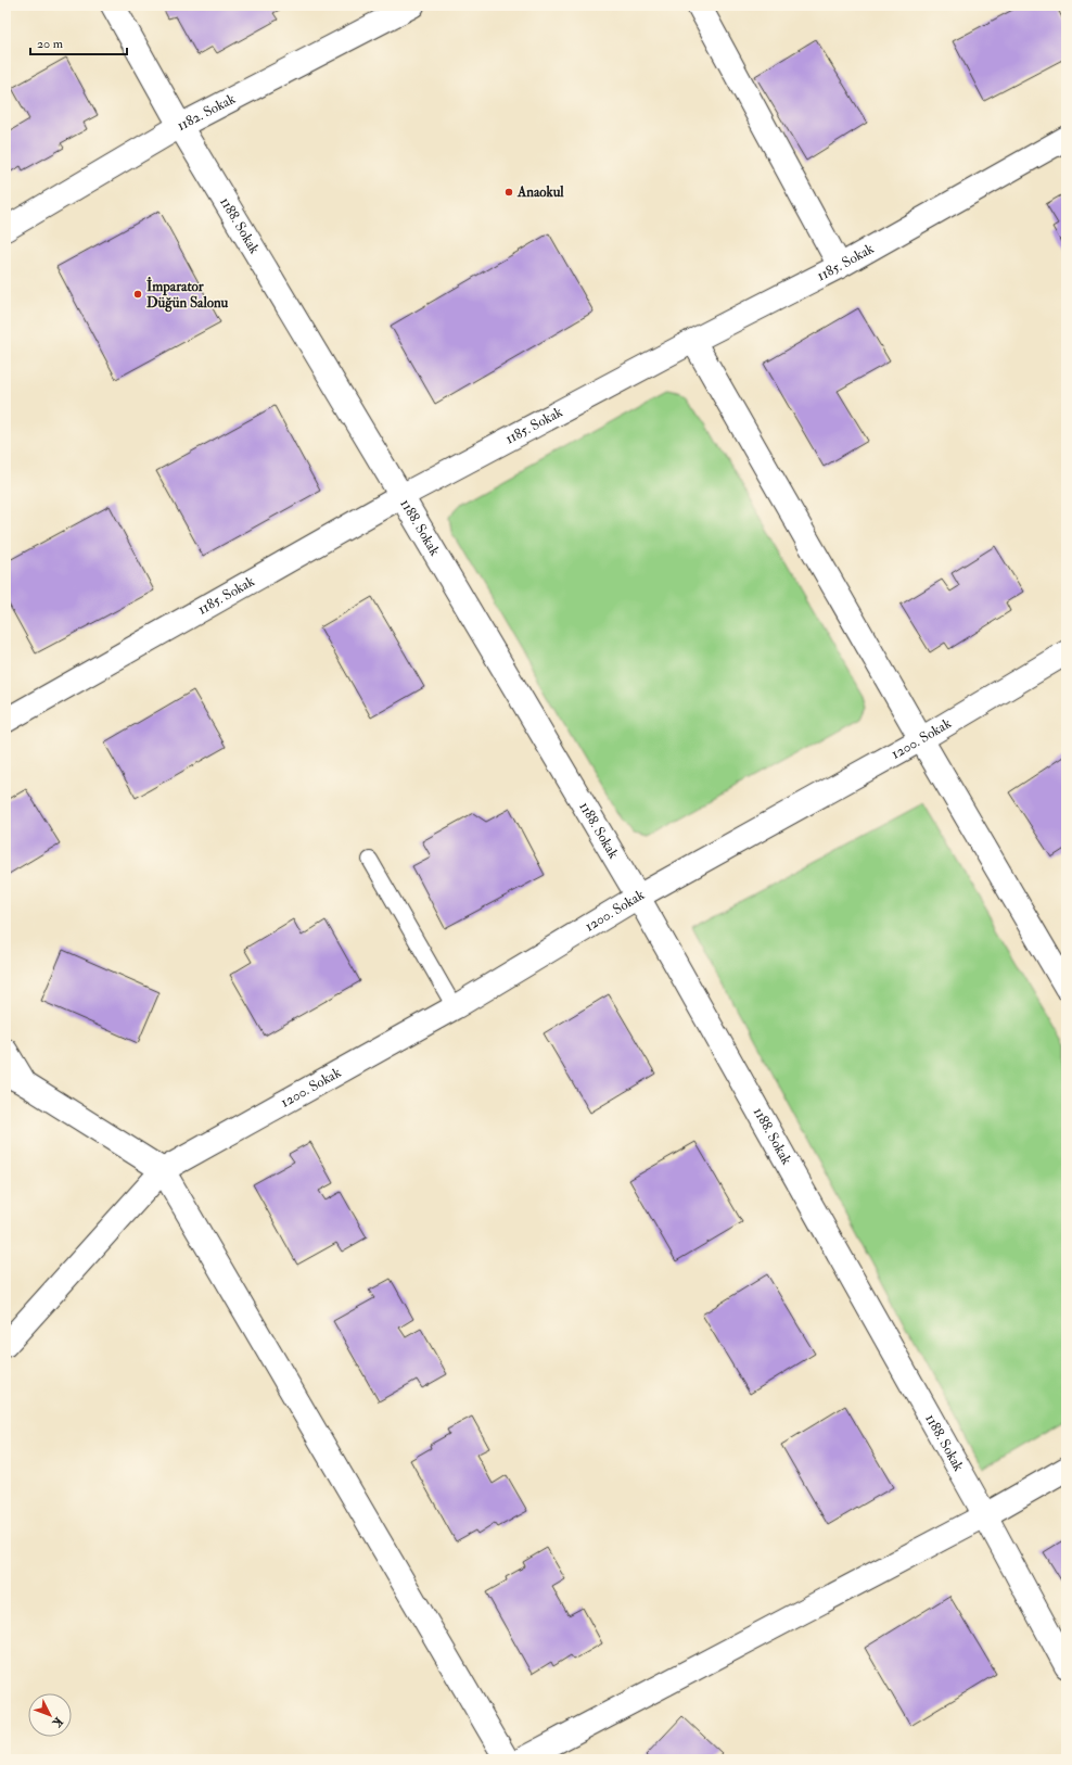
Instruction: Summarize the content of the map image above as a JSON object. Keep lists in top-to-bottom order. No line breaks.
{"streets":{"street":["1182. Sokak","1188. Sokak","1185. Sokak","1200. Sokak"]},"crossings":[["1182. Sokak","1188. Sokak"],["1188. Sokak","1185. Sokak"],["1188. Sokak","1200. Sokak"]],"places":["Anaokul","İmparator Düğün Salonu"],"scale_bar":"20 m","north":"bottom right"}
